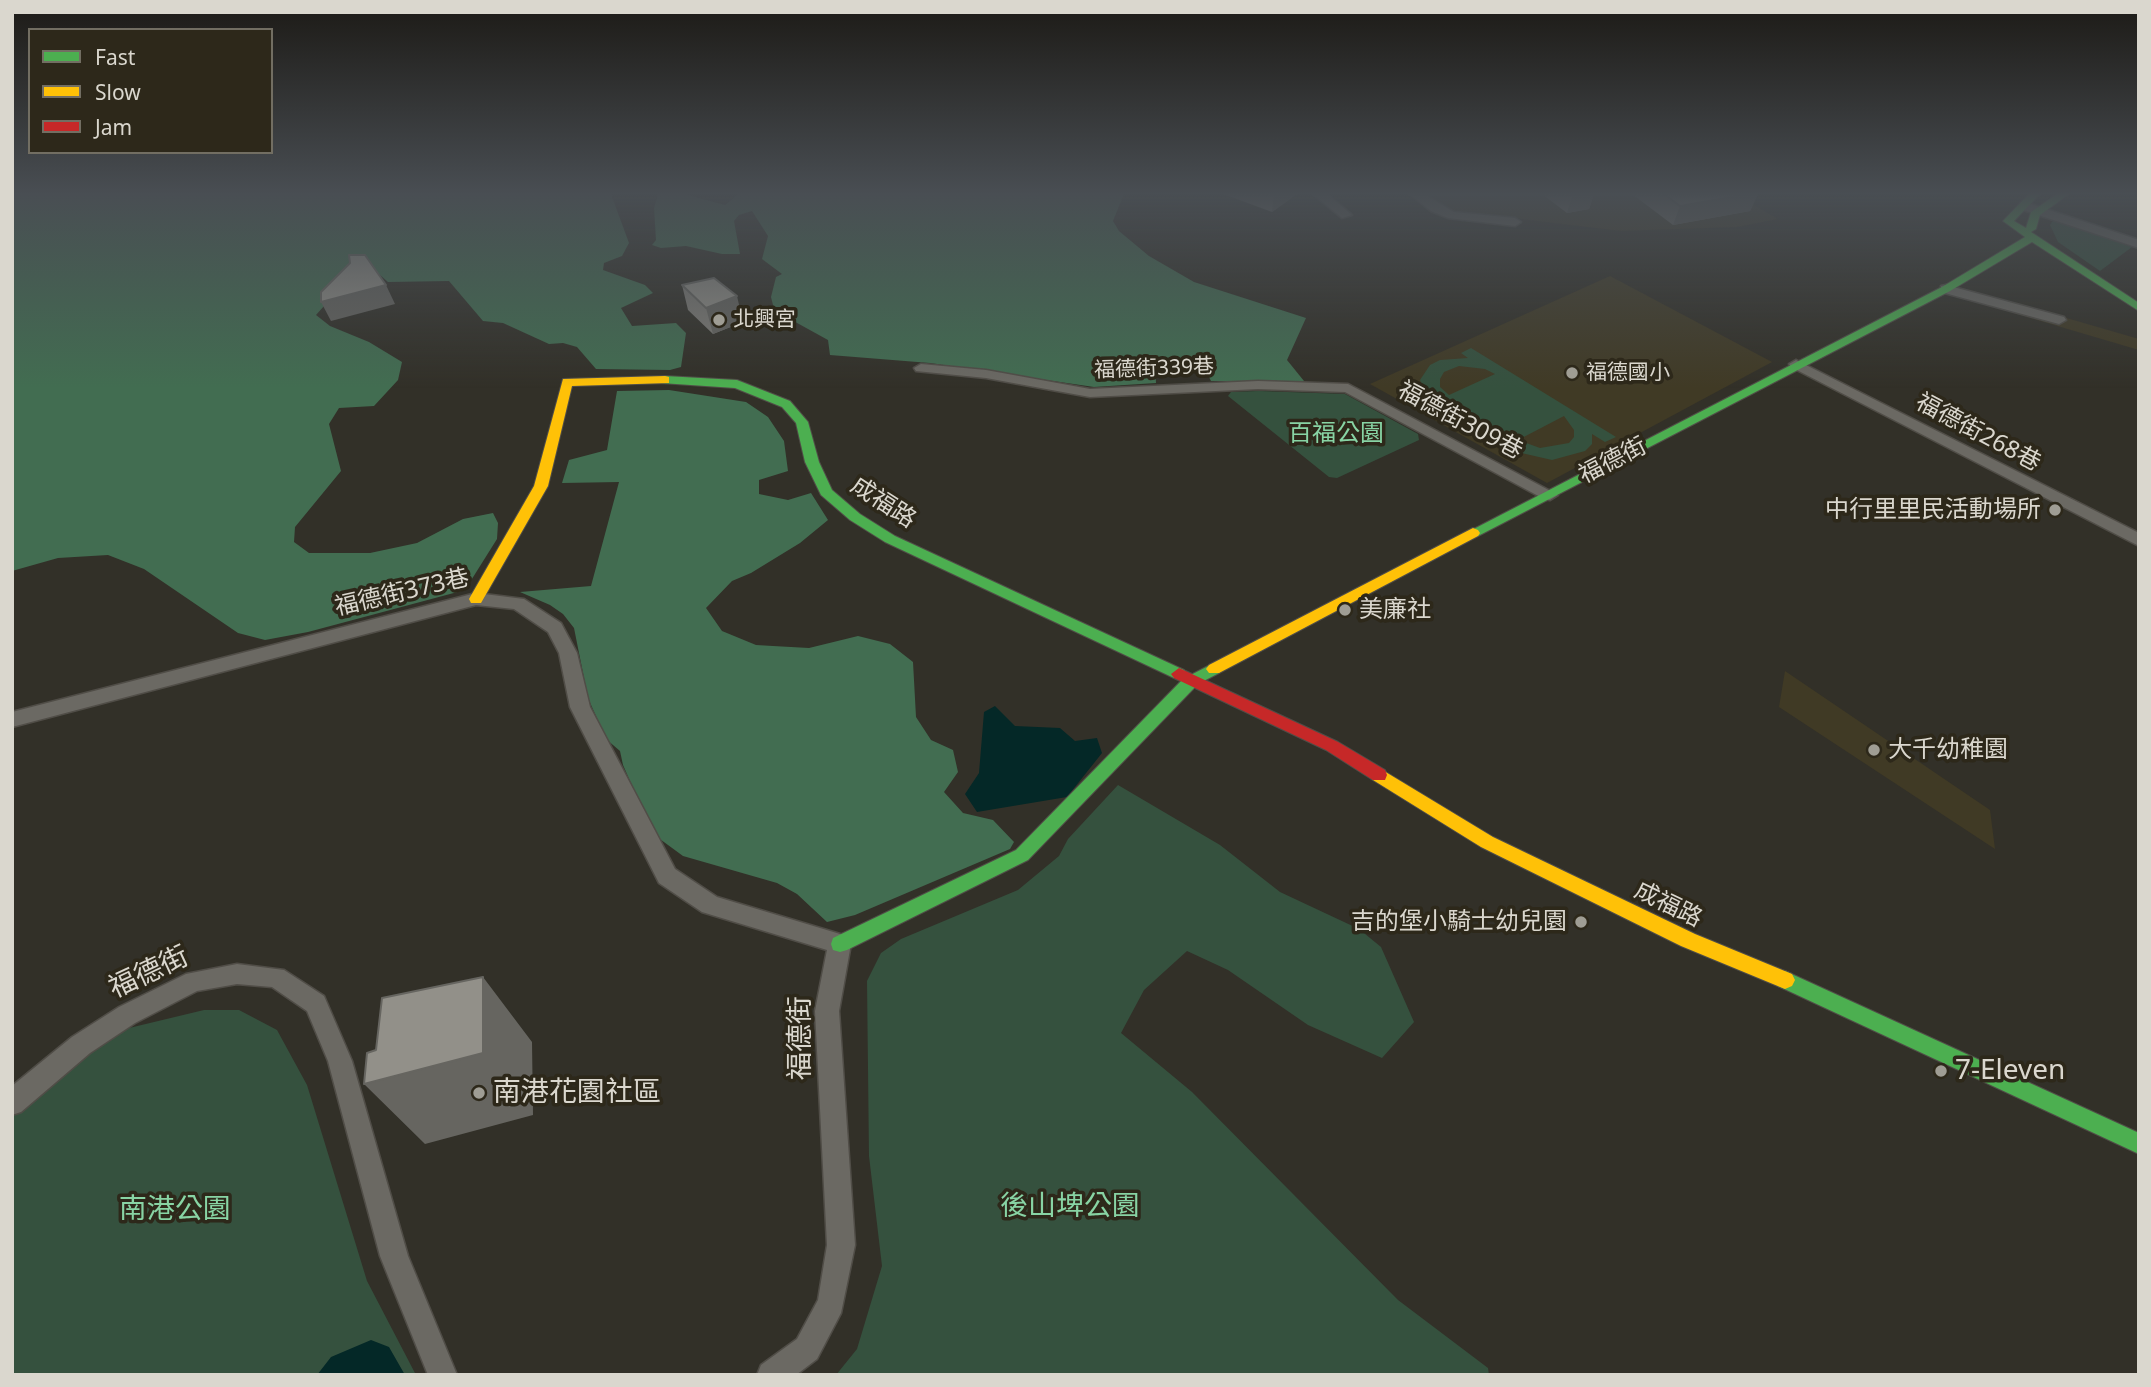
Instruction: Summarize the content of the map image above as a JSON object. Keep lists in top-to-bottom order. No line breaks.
{"streets":{"street":["福德街339巷","福德街309巷","福德街268巷","福德街","成福路","福德街373巷"]},"crossings":[["福德街339巷","福德街309巷"],["福德街309巷","福德街"],["福德街268巷","福德街"],["福德街","成福路"],["福德街","福德街373巷"],["成福路","福德街373巷"]],"parks":["百福公園","後山埤公園","南港公園"],"places":["北興宮","福德國小","中行里里民活動場所","美廉社","大千幼稚園","吉的堡小騎士幼兒園","7-Eleven","南港花園社區"],"legend":["Fast","Slow","Jam"]}
